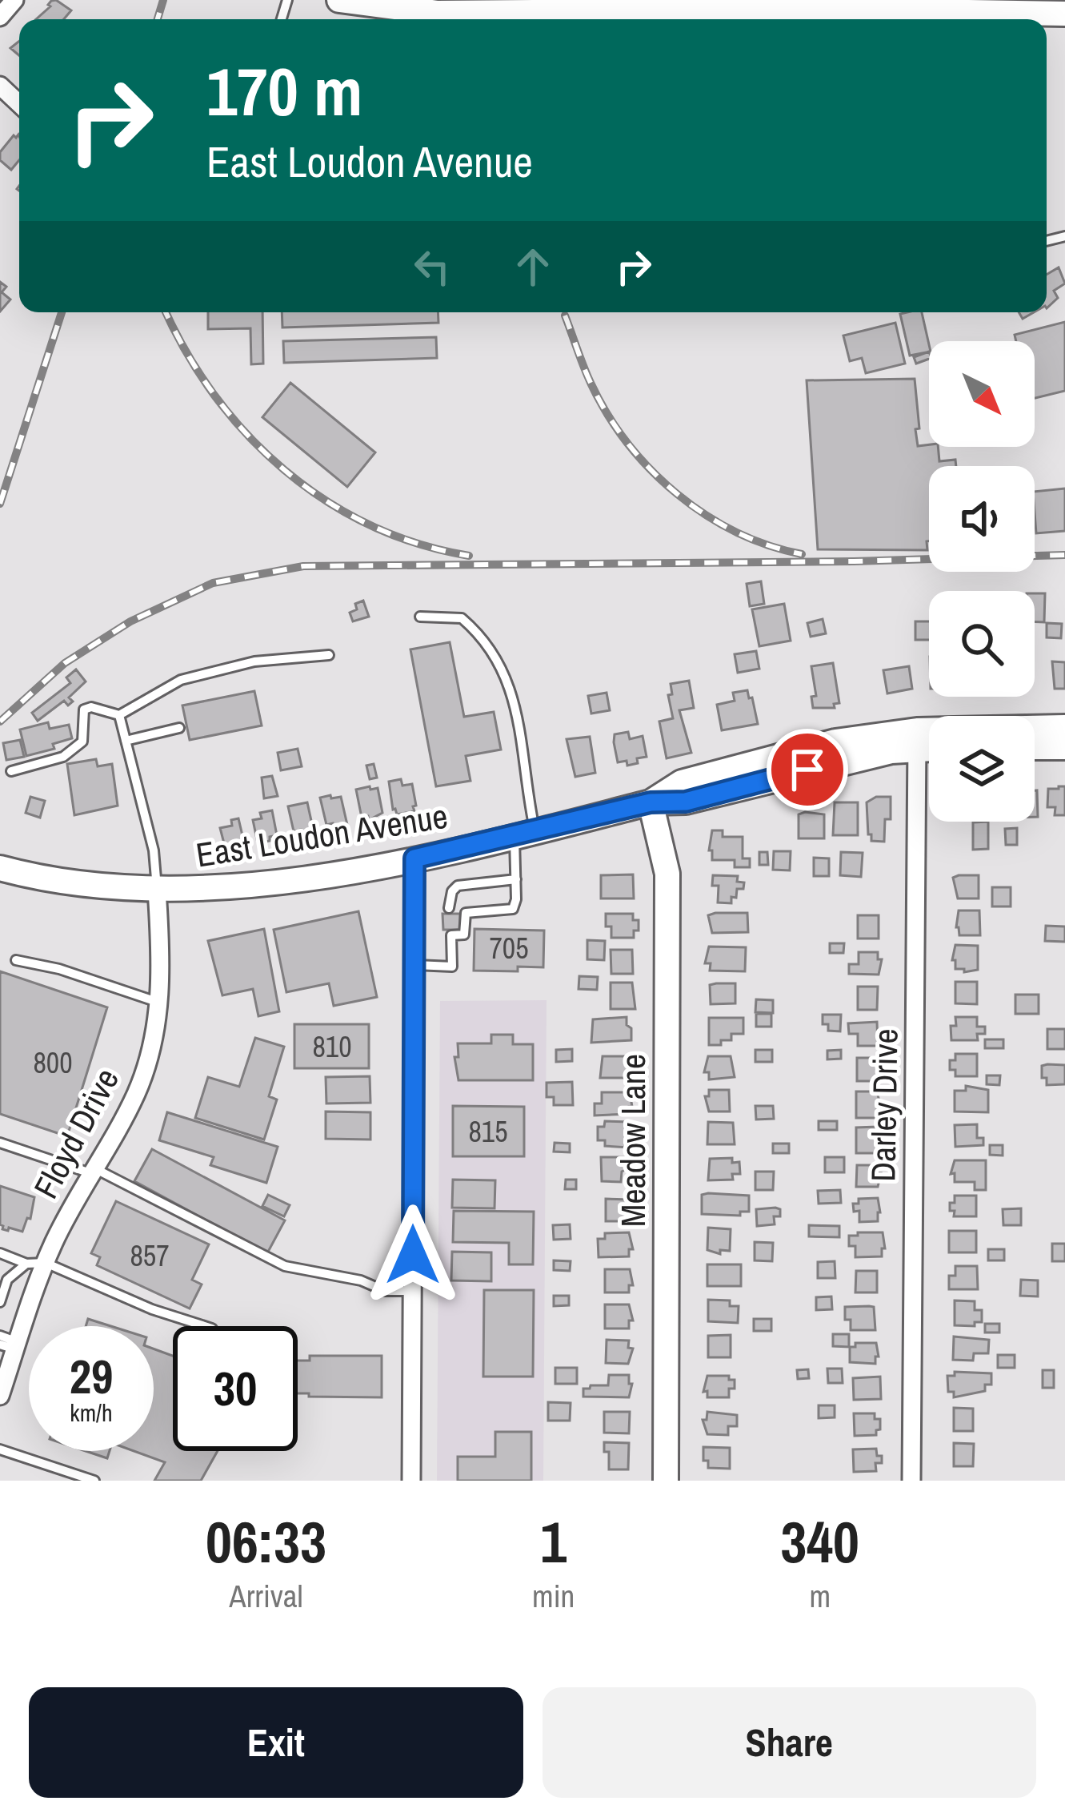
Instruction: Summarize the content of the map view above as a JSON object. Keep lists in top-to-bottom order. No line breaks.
{"streets":{"street":["East Loudon Avenue","Darley Drive","Floyd Drive","Meadow Lane"]},"crossings":[["East Loudon Avenue","Darley Drive"],["East Loudon Avenue","Floyd Drive"],["East Loudon Avenue","Meadow Lane"]],"house_numbers":["705","810","800","815","857"],"north":"bottom right","page":{"turn":["170 m","East Loudon Avenue"],"speed":"29 km/h","limit":"30","eta":["06:33","Arrival","1","min","340","m"],"buttons":["Exit","Share"]}}
